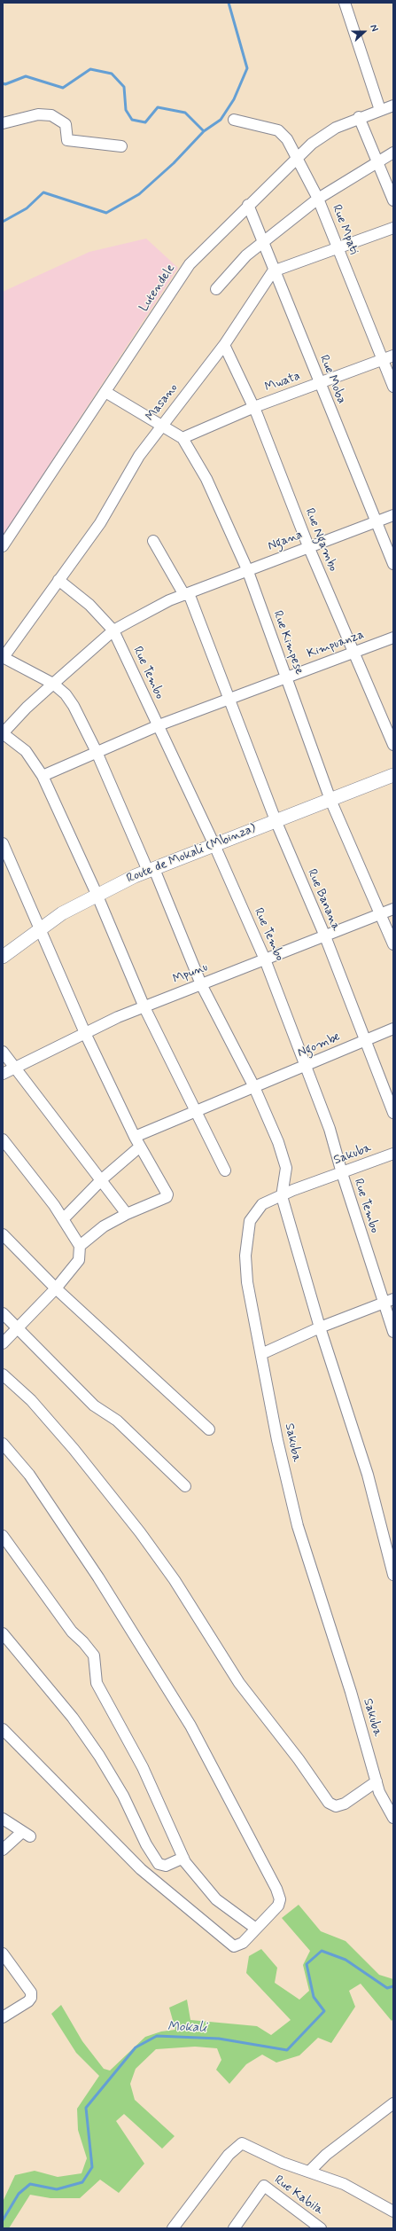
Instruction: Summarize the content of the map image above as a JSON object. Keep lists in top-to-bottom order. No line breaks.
{"streets":{"street":["Rue Mpati","Lutendele","Rue Moba","Mwata","Masano","Rue Ngambo","Ngana","Rue Kimpese","Kimpuanza","Rue Tembo","Route de Mokali (Mbinza)","Rue Banana","Mpunu","Ngombe","Sakuba","Rue Kabila"]},"crossings":[["Rue Mpati","Lutendele"],["Rue Mpati","Mwata"],["Lutendele","Rue Moba"],["Lutendele","Rue Kimpese"],["Rue Moba","Mwata"],["Rue Moba","Masano"],["Rue Moba","Ngana"],["Mwata","Rue Ngambo"],["Mwata","Rue Kimpese"],["Masano","Rue Ngambo"],["Masano","Rue Kimpese"],["Masano","Rue Tembo"],["Rue Ngambo","Ngana"],["Rue Ngambo","Kimpuanza"],["Ngana","Rue Kimpese"],["Ngana","Rue Tembo"],["Ngana","Rue Banana"],["Rue Kimpese","Kimpuanza"],["Rue Kimpese","Route de Mokali (Mbinza)"],["Rue Kimpese","Mpunu"],["Kimpuanza","Rue Tembo"],["Kimpuanza","Rue Banana"],["Rue Tembo","Route de Mokali (Mbinza)"],["Rue Tembo","Mpunu"],["Rue Tembo","Ngombe"],["Rue Tembo","Sakuba"],["Route de Mokali (Mbinza)","Rue Banana"],["Rue Banana","Mpunu"],["Rue Banana","Ngombe"]],"water":["Mokali"],"north":"right"}
